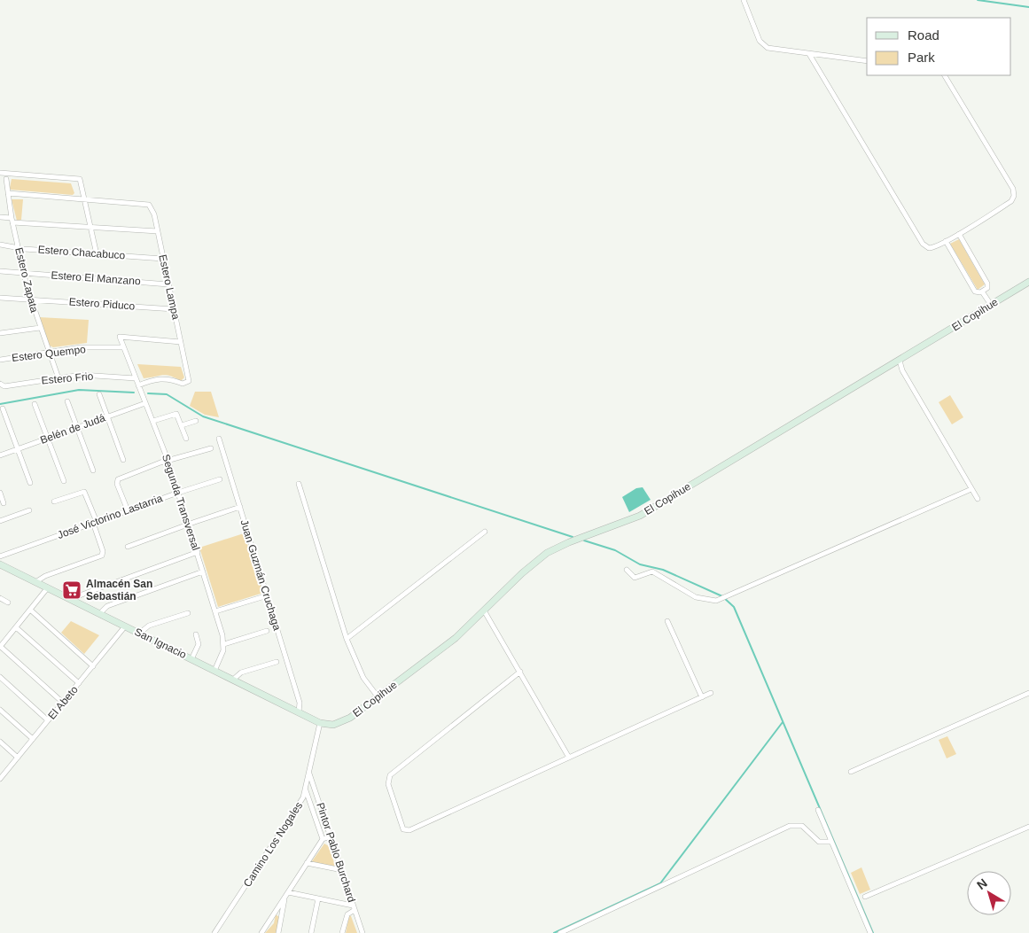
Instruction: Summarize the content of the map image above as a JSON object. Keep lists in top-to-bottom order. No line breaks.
{"streets":{"main road":["El Copihue","San Ignacio"],"street":["Estero Chacabuco","Estero El Manzano","Estero Zapata","Estero Lampa","Estero Piduco","Estero Quempo","Estero Frio","Belén de Judá","Segunda Transversal","José Victorino Lastarria","Juan Guzmán Cruchaga","El Abeto","Camino Los Nogales","Pintor Pablo Burchard"]},"crossings":[["Estero Chacabuco","Estero Zapata"],["Estero Chacabuco","Estero Lampa"],["Estero El Manzano","Estero Zapata"],["Estero El Manzano","Estero Lampa"],["Estero Zapata","Estero Piduco"],["Estero Zapata","Estero Quempo"],["Estero Zapata","Estero Frio"],["Estero Lampa","Estero Piduco"],["Estero Lampa","Segunda Transversal"],["El Copihue","San Ignacio"],["El Copihue","Camino Los Nogales"],["Estero Quempo","Segunda Transversal"],["Estero Frio","Segunda Transversal"],["Belén de Judá","Segunda Transversal"],["Segunda Transversal","José Victorino Lastarria"],["Juan Guzmán Cruchaga","San Ignacio"],["San Ignacio","El Abeto"],["San Ignacio","Camino Los Nogales"],["Camino Los Nogales","Pintor Pablo Burchard"]],"places":{"supermarket":["Almacén San Sebastián"]},"legend":["Road","Park"],"north":"top left"}
